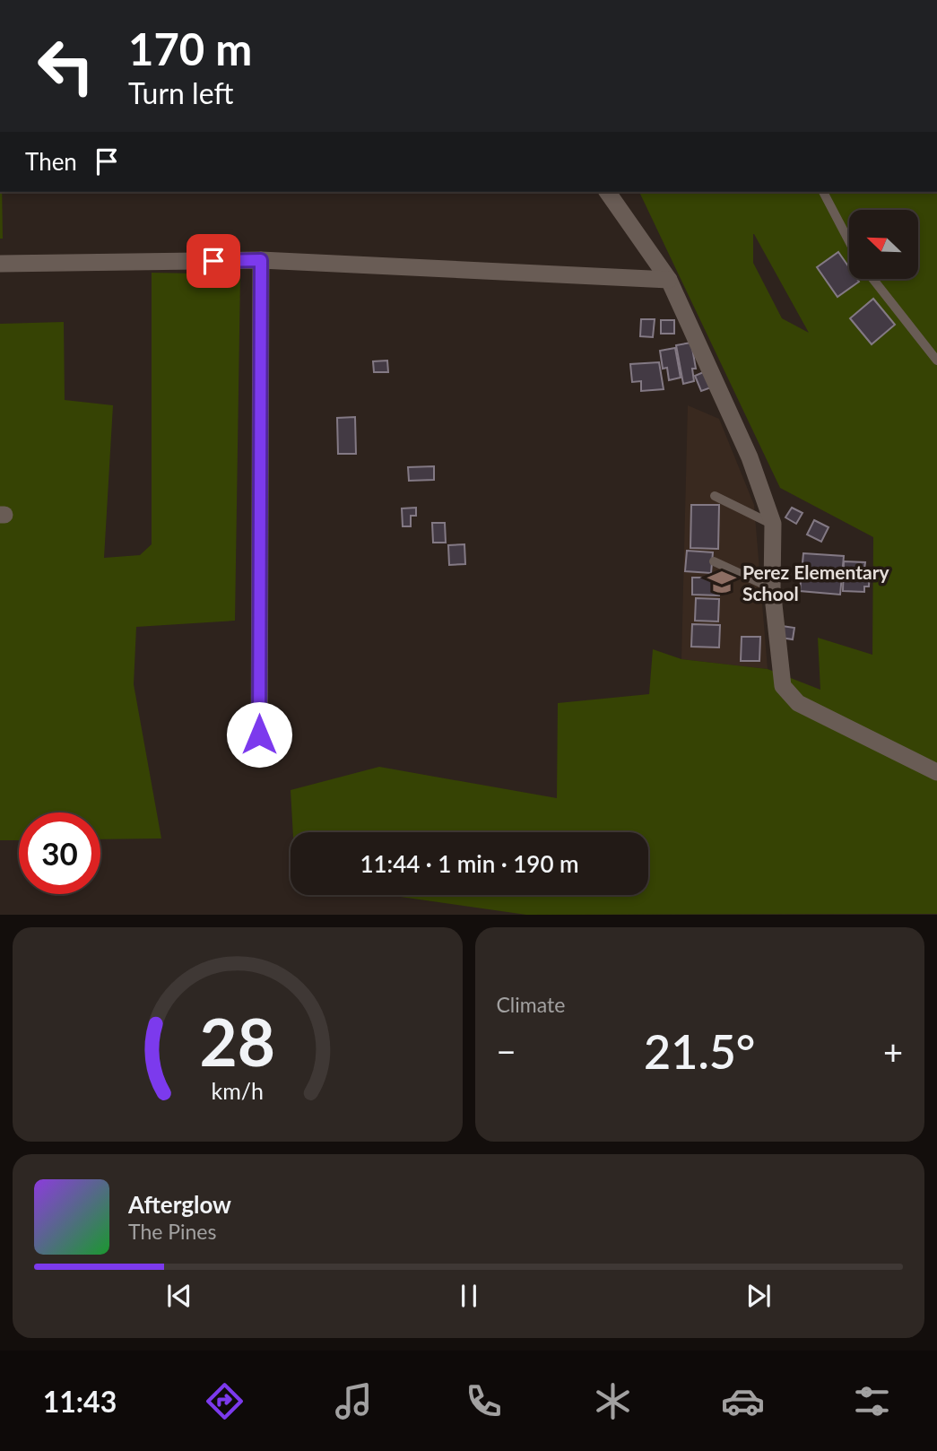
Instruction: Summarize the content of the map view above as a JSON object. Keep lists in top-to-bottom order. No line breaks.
{"places":{"school or university":["Perez Elementary School"]},"north":"top left","page":{"turn":["170 m","Turn left"],"then":"Then","limit":"30","trip":"11:44 · 1 min · 190 m","tile":"Climate","heat":["−","21.5°","+"],"song":["Afterglow","The Pines"],"tabs":"11:43","gauge":["28","km/h"]}}
